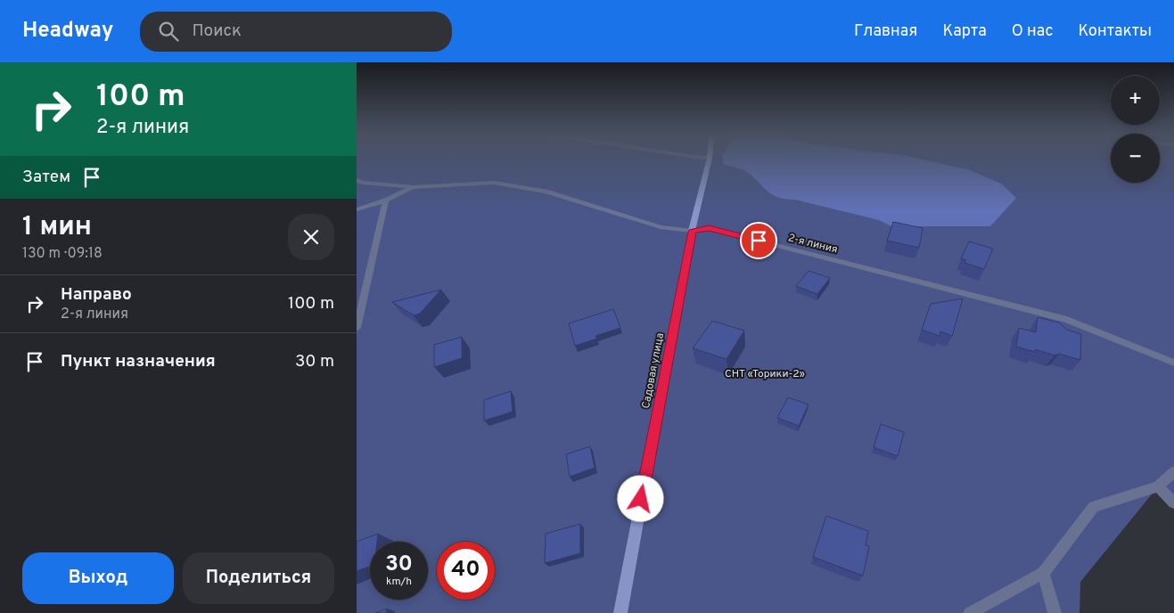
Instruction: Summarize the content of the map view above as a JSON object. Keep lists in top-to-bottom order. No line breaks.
{"streets":{"street":["2-я линия","Садовая улица"]},"crossings":[["2-я линия","Садовая улица"]],"parks":["СНТ «Торики-2»"],"page":{"header":"Headway","search":"Поиск","nav":["Главная","Карта","О нас","Контакты"],"turn":["100 m","2-я линия"],"map_buttons":["+","−"],"then":"Затем","heading":["1 мин","130 m · 09:18"],"list":[{"name":"Направо","note":"2-я линия","value":"100 m"},{"name":"Пункт назначения","value":"30 m"}],"speed":"30 km/h","limit":"40","buttons":["Выход","Поделиться"]}}
